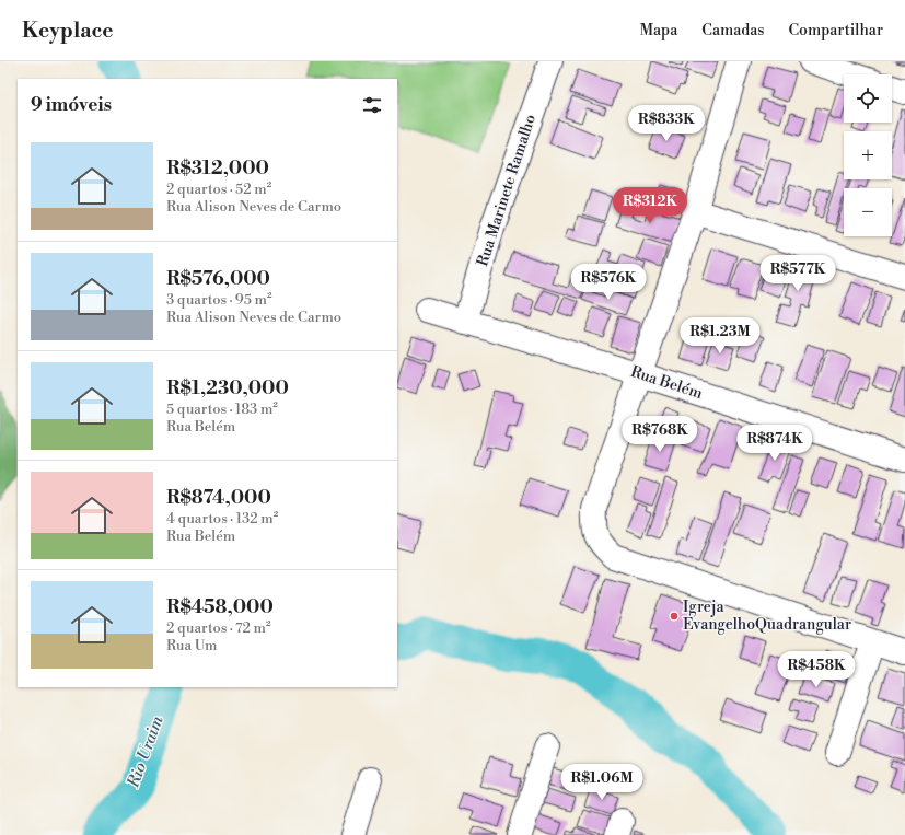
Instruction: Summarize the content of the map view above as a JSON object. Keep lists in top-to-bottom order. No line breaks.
{"streets":{"street":["Rua Marinete Ramalho","Rua Belém"]},"crossings":[["Rua Marinete Ramalho","Rua Belém"]],"water":["Rio Uraim"],"places":["Igreja EvangelhoQuadrangular"],"page":{"header":"Keyplace","nav":["Mapa","Camadas","Compartilhar"],"map_buttons":["+","−"],"heading":"9 imóveis","price":["R$833K","R$312K","R$577K","R$576K","R$1.23M","R$768K","R$874K","R$458K","R$1.06M"],"list":[{"name":"R$312,000","note":"2 quartos · 52 m² · Rua Alison Neves de Carmo"},{"name":"R$576,000","note":"3 quartos · 95 m² · Rua Alison Neves de Carmo"},{"name":"R$1,230,000","note":"5 quartos · 183 m² · Rua Belém"},{"name":"R$874,000","note":"4 quartos · 132 m² · Rua Belém"},{"name":"R$458,000","note":"2 quartos · 72 m² · Rua Um"}]}}
